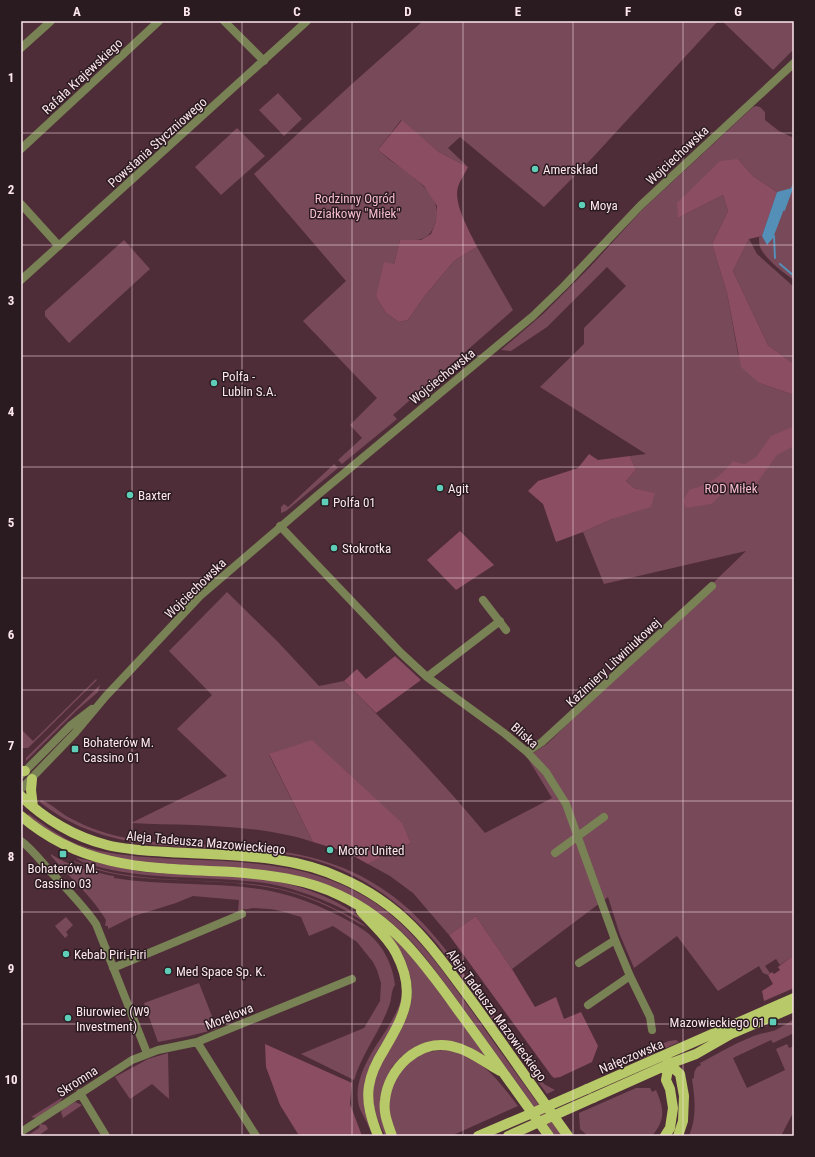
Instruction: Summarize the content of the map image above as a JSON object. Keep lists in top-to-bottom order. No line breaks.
{"streets":{"main road":["Aleja Tadeusza Mazowieckiego","Nałęczowska"],"street":["Rafała Krajewskiego","Powstania Styczniowego","Wojciechowska","Kazimiery Litwiniukowej","Bliska","Morelowa","Skromna"]},"crossings":[["Wojciechowska","Bliska"],["Kazimiery Litwiniukowej","Bliska"],["Morelowa","Skromna"]],"parks":["Rodzinny Ogród Działkowy \"Miłek\"","ROD Miłek"],"places":{"other":["Amerskład","Moya","Polfa - Lublin S.A.","Agit","Baxter","Stokrotka","Motor United","Kebab Piri-Piri","Med Space Sp. K.","Biurowiec (W9 Investment)"],"transit":["Polfa 01","Bohaterów M. Cassino 01","Bohaterów M. Cassino 03","Mazowieckiego 01"]},"grid":{"columns":["A","B","C","D","E","F","G"],"rows":["1","2","3","4","5","6","7","8","9","10"]}}
